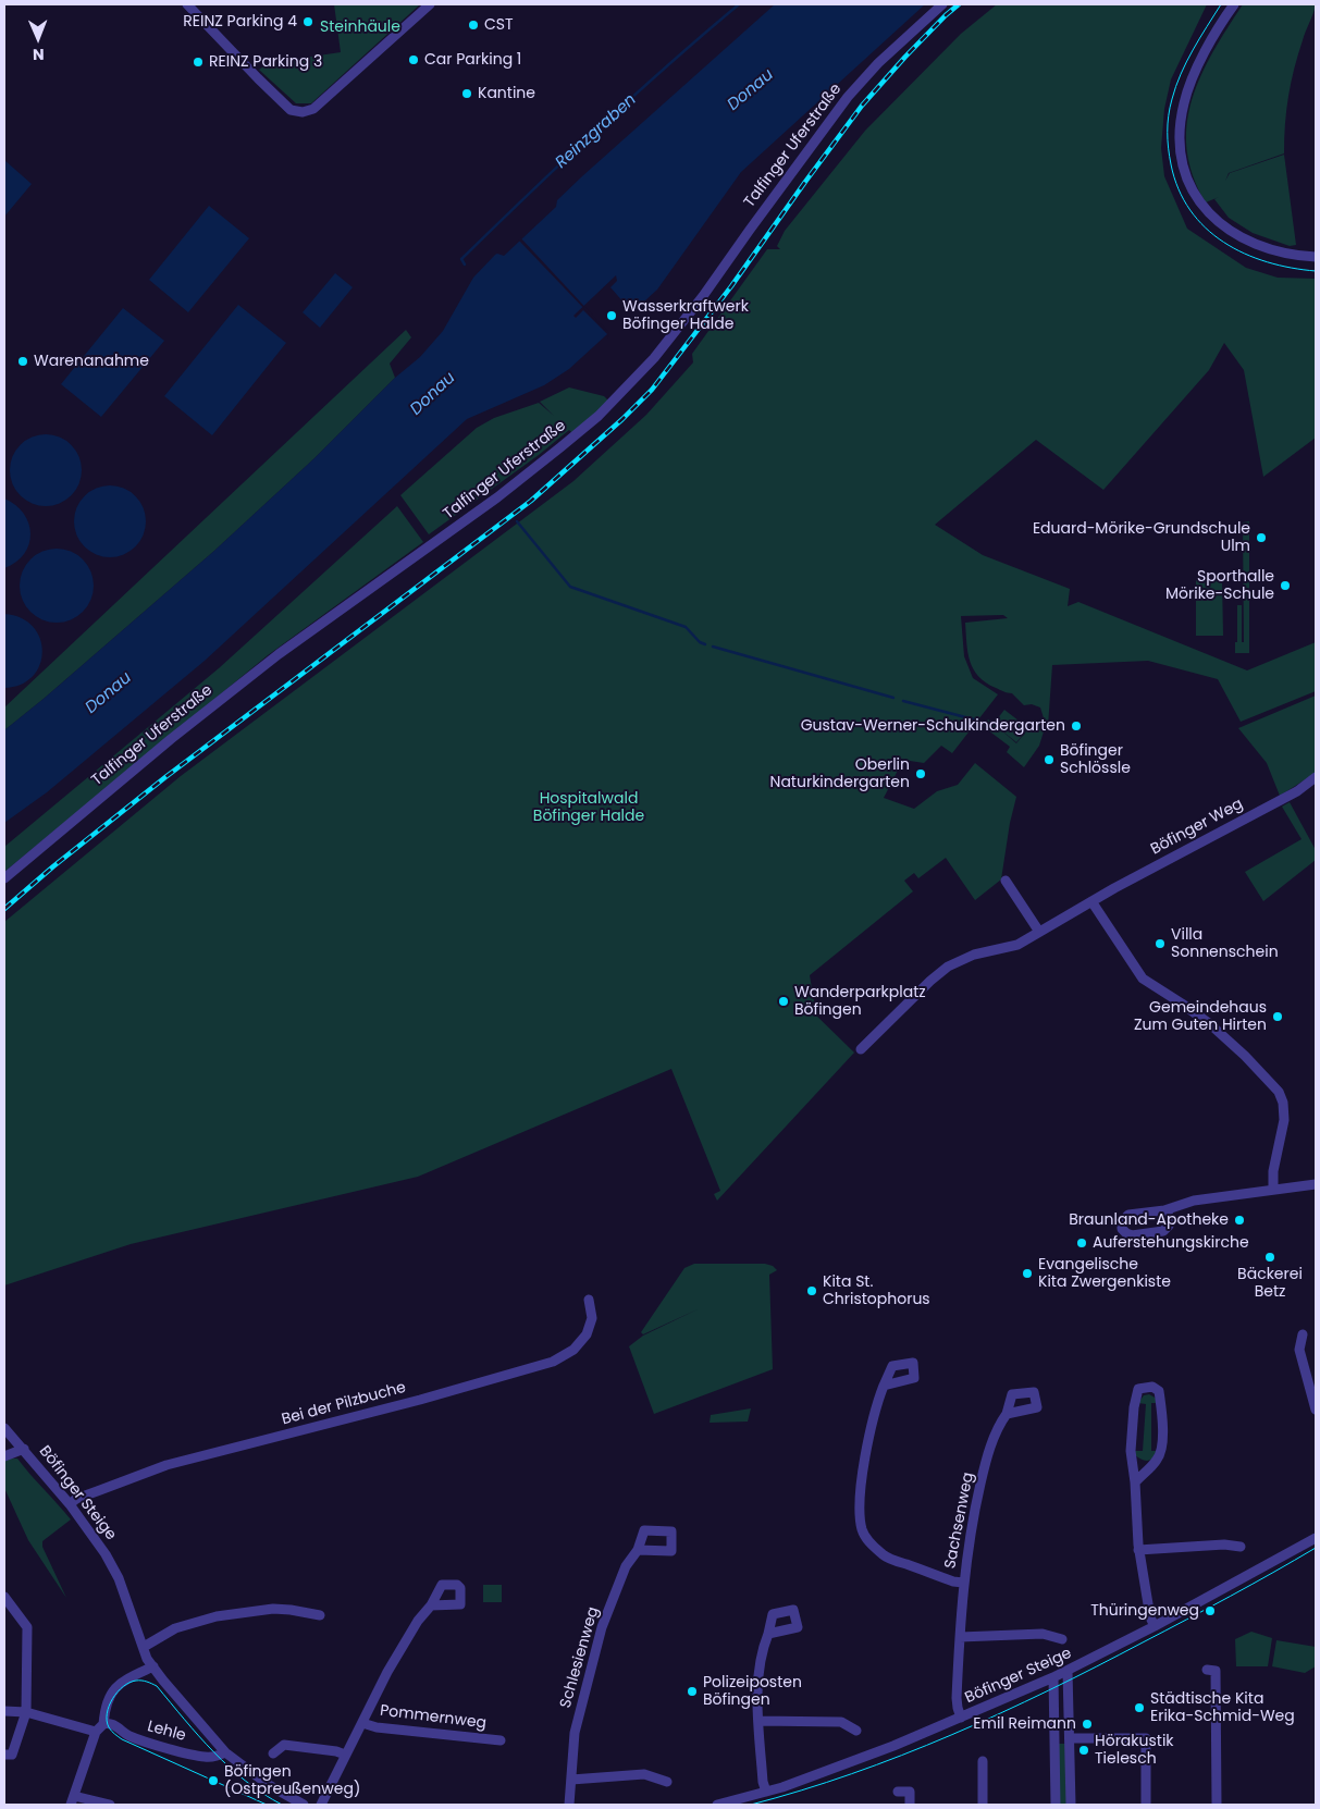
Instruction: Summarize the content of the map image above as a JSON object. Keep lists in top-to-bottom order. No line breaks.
{"streets":{"street":["Talfinger Uferstraße","Böfinger Weg","Bei der Pilzbuche","Böfinger Steige","Sachsenweg","Schlesienweg","Pommernweg","Lehle"]},"crossings":[["Bei der Pilzbuche","Böfinger Steige"],["Böfinger Steige","Sachsenweg"],["Böfinger Steige","Lehle"]],"water":["Donau","Reinzgraben"],"parks":["Steinhäule","Hospitalwald Böfinger Halde"],"places":["REINZ Parking 4","CST","Car Parking 1","REINZ Parking 3","Kantine","Wasserkraftwerk Böfinger Halde","Warenanahme","Eduard-Mörike-Grundschule Ulm","Sporthalle Mörike-Schule","Gustav-Werner-Schulkindergarten","Böfinger Schlössle","Oberlin Naturkindergarten","Villa Sonnenschein","Wanderparkplatz Böfingen","Gemeindehaus Zum Guten Hirten","Braunland-Apotheke","Auferstehungskirche","Bäckerei Betz","Evangelische Kita Zwergenkiste","Kita St. Christophorus","Thüringenweg","Polizeiposten Böfingen","Städtische Kita Erika-Schmid-Weg","Emil Reimann","Hörakustik Tielesch","Böfingen (Ostpreußenweg)"],"north":"bottom"}
